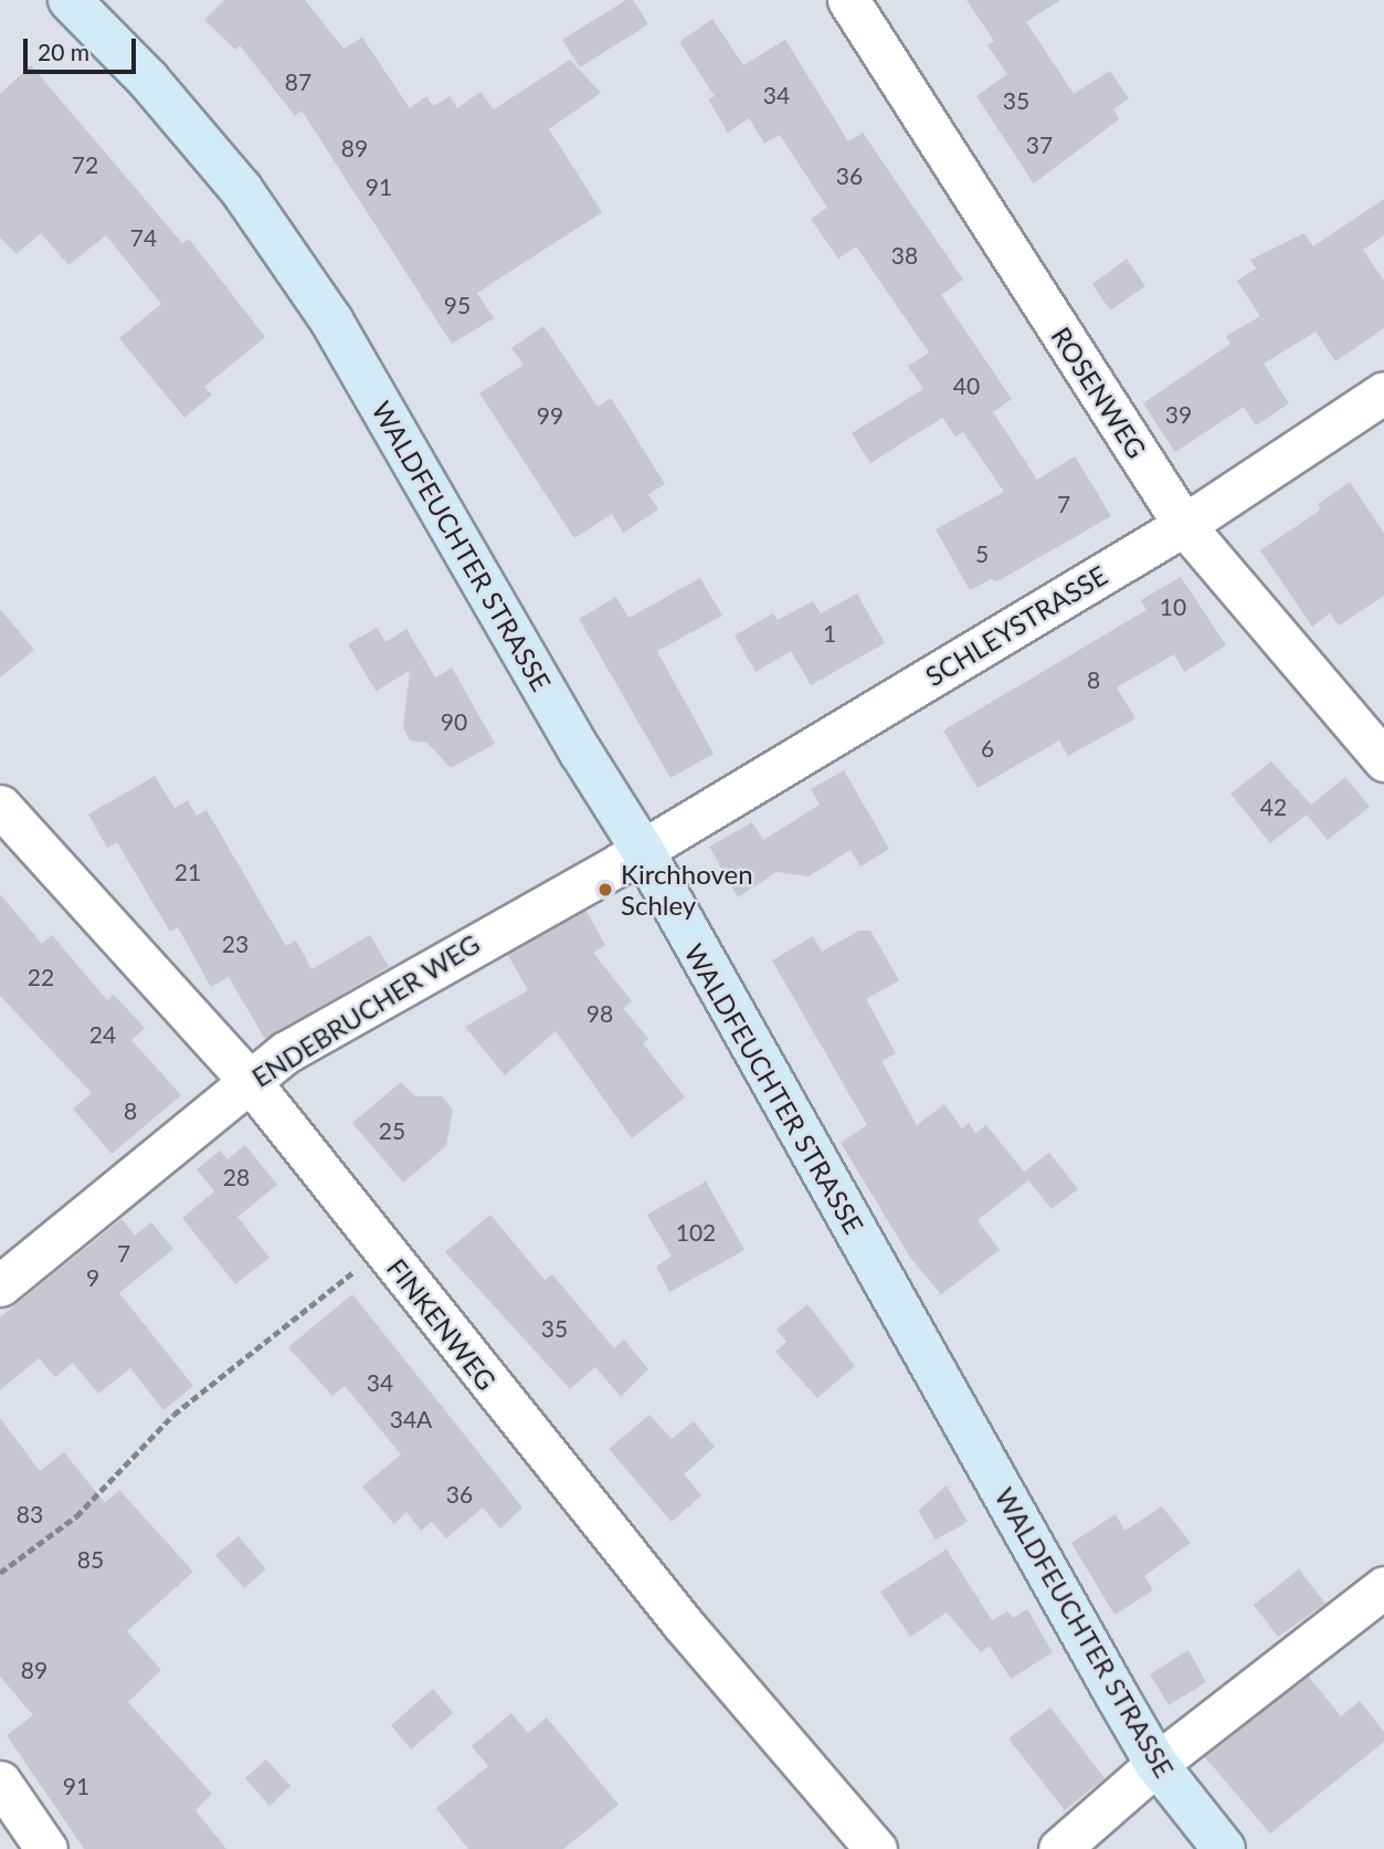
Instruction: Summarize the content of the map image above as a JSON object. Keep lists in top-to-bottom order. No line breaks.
{"streets":{"street":["ROSENWEG","WALDFEUCHTER STRASSE","SCHLEYSTRASSE","ENDEBRUCHER WEG","FINKENWEG"]},"crossings":[["ROSENWEG","SCHLEYSTRASSE"],["WALDFEUCHTER STRASSE","SCHLEYSTRASSE"],["WALDFEUCHTER STRASSE","ENDEBRUCHER WEG"],["SCHLEYSTRASSE","ENDEBRUCHER WEG"],["ENDEBRUCHER WEG","FINKENWEG"]],"places":["Kirchhoven Schley"],"house_numbers":["87","34","35","37","89","72","36","91","74","38","95","40","39","99","7","5","10","1","8","90","6","42","21","23","22","98","24","8","25","28","102","7","9","35","34","34A","36","83","85","89","91"],"scale_bar":"20 m"}
